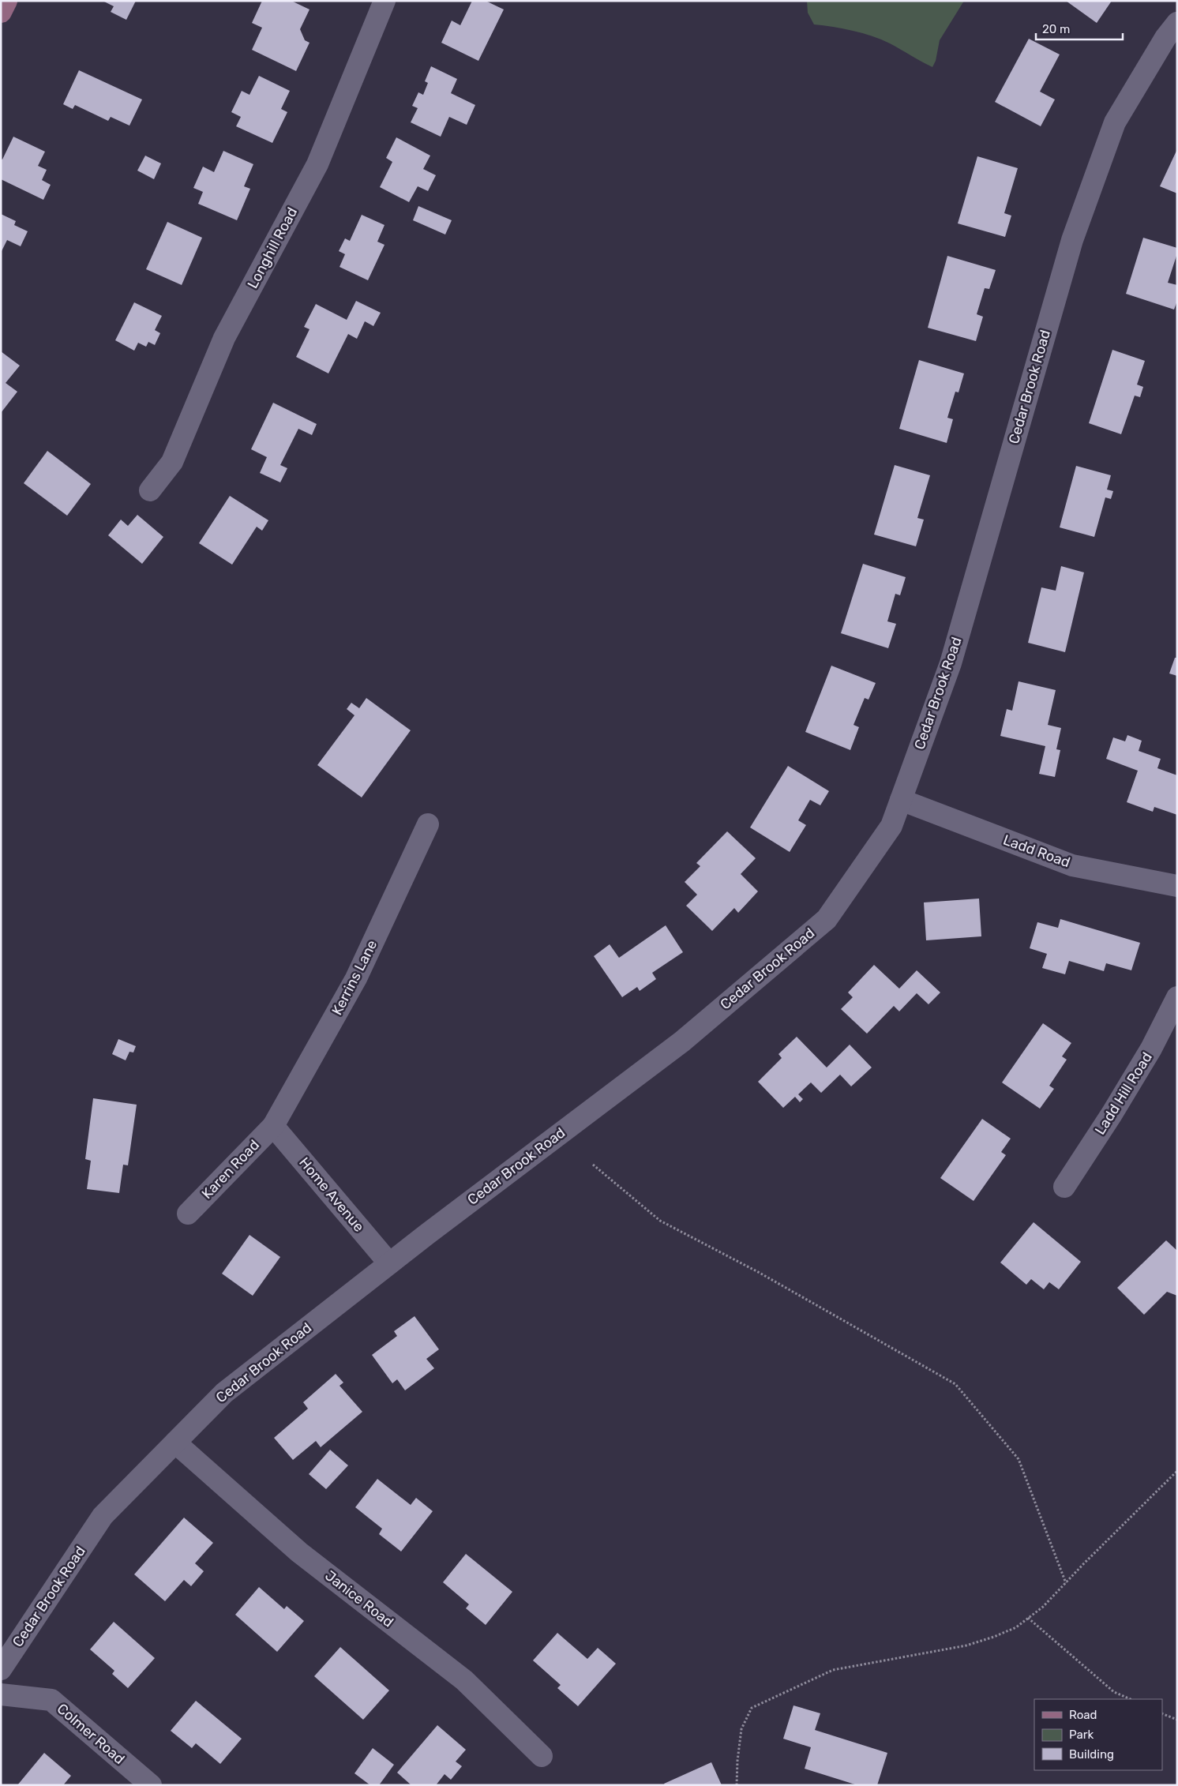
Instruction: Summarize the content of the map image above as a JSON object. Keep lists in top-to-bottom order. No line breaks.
{"streets":{"street":["Longhill Road","Cedar Brook Road","Ladd Road","Kerrins Lane","Ladd Hill Road","Karen Road","Home Avenue","Janice Road","Colmer Road"]},"crossings":[["Cedar Brook Road","Ladd Road"],["Cedar Brook Road","Home Avenue"],["Cedar Brook Road","Janice Road"],["Kerrins Lane","Karen Road"],["Kerrins Lane","Home Avenue"],["Karen Road","Home Avenue"]],"legend":["Road","Park","Building"],"scale_bar":"20 m"}
